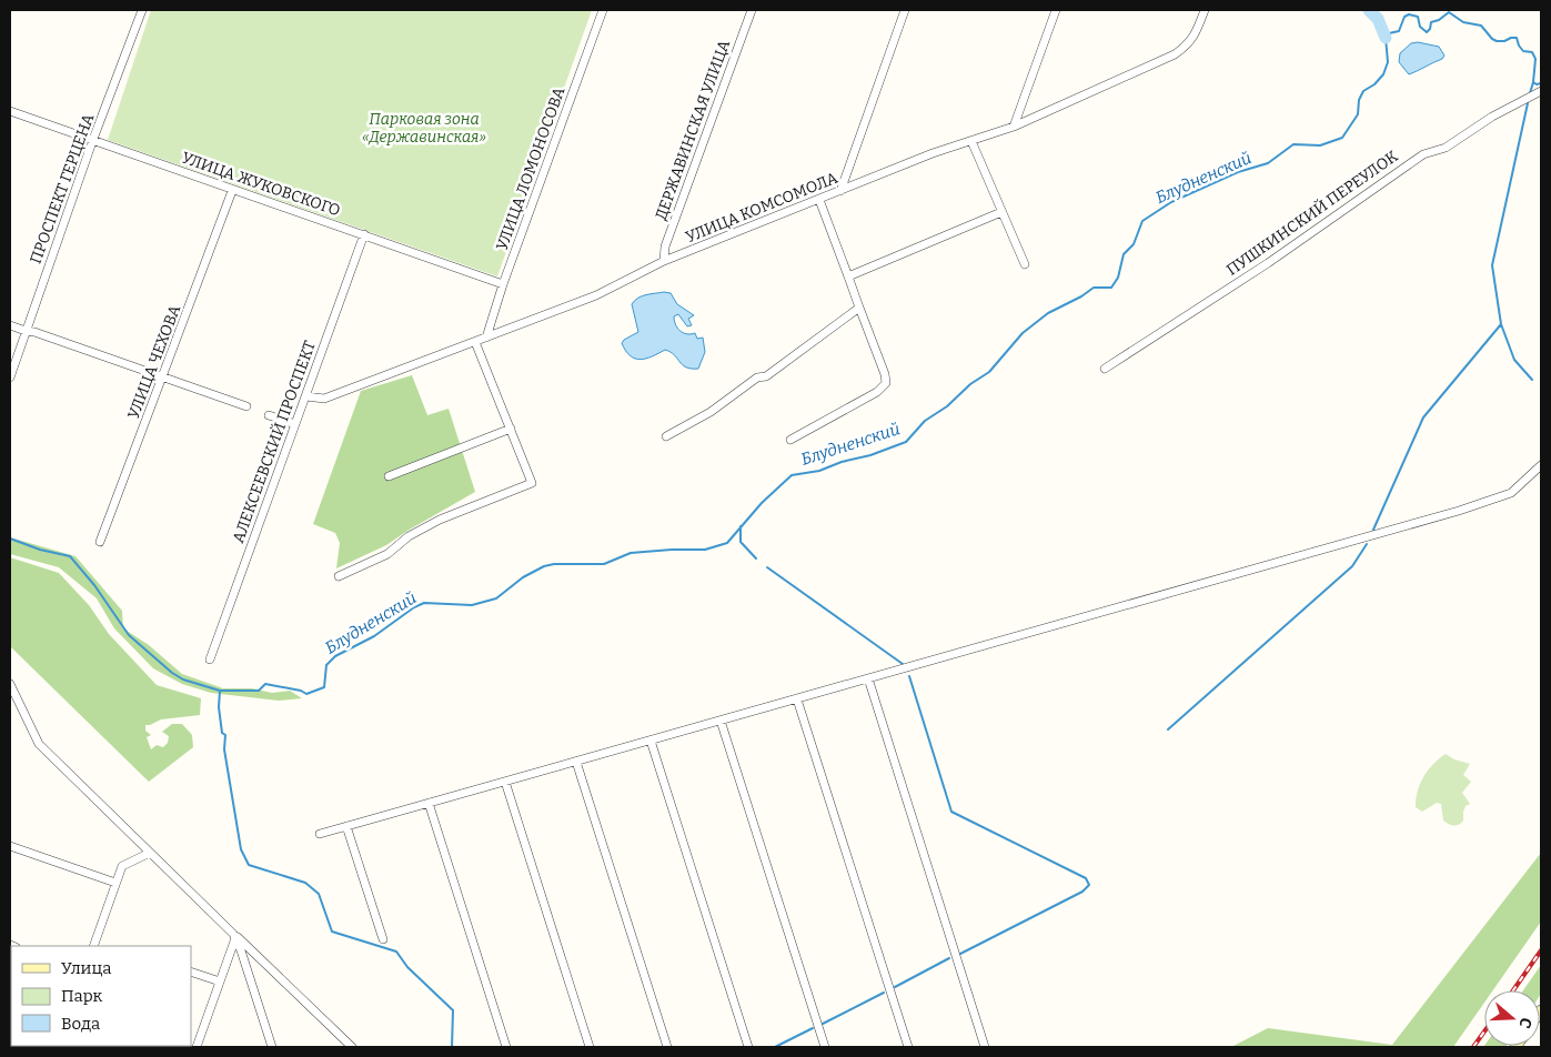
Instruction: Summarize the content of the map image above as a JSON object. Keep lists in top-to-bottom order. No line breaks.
{"streets":{"street":["ДЕРЖАВИНСКАЯ УЛИЦА","УЛИЦА ЛОМОНОСОВА","УЛИЦА ЖУКОВСКОГО","ПРОСПЕКТ ГЕРЦЕНА","УЛИЦА КОМСОМОЛА","ПУШКИНСКИЙ ПЕРЕУЛОК","УЛИЦА ЧЕХОВА","АЛЕКСЕЕВСКИЙ ПРОСПЕКТ"]},"crossings":[["ДЕРЖАВИНСКАЯ УЛИЦА","УЛИЦА КОМСОМОЛА"],["УЛИЦА ЛОМОНОСОВА","УЛИЦА ЖУКОВСКОГО"],["УЛИЦА ЛОМОНОСОВА","УЛИЦА КОМСОМОЛА"],["УЛИЦА ЖУКОВСКОГО","ПРОСПЕКТ ГЕРЦЕНА"],["УЛИЦА ЖУКОВСКОГО","УЛИЦА ЧЕХОВА"],["УЛИЦА ЖУКОВСКОГО","АЛЕКСЕЕВСКИЙ ПРОСПЕКТ"],["УЛИЦА КОМСОМОЛА","АЛЕКСЕЕВСКИЙ ПРОСПЕКТ"]],"water":["Блудненский"],"parks":["Парковая зона «Державинская»"],"legend":["Улица","Парк","Вода"],"north":"right"}
